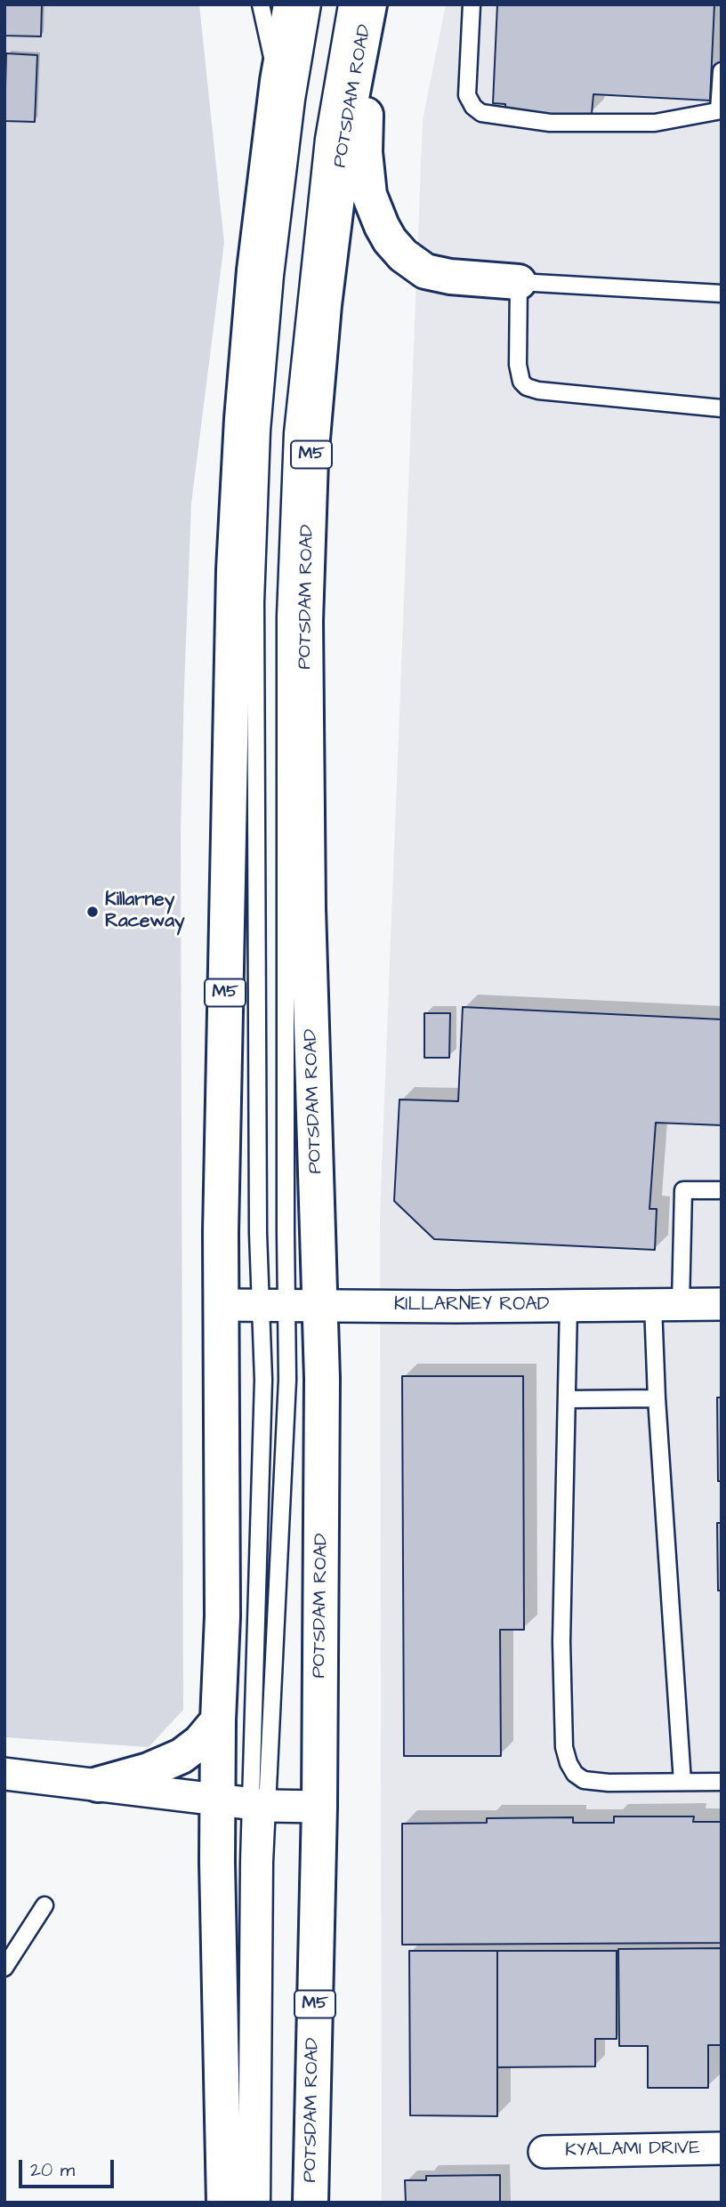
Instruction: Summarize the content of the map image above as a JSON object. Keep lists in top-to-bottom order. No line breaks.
{"streets":{"main road":["POTSDAM ROAD","M5"],"street":["KILLARNEY ROAD","KYALAMI DRIVE"]},"crossings":[["POTSDAM ROAD","KILLARNEY ROAD"],["M5","KILLARNEY ROAD"]],"places":["Killarney Raceway"],"scale_bar":"20 m"}
